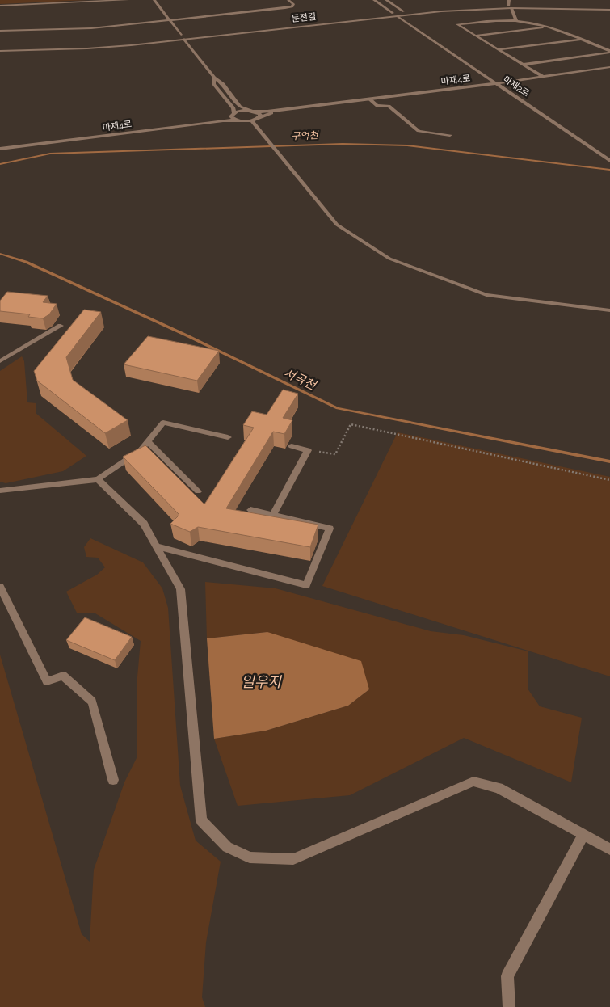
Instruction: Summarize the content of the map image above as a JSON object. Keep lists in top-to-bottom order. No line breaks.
{"streets":{"street":["둔전길","마재4로","마재2로"]},"crossings":[["둔전길","마재2로"],["마재4로","마재2로"]],"water":["구억천","서곡천","일우지"]}
